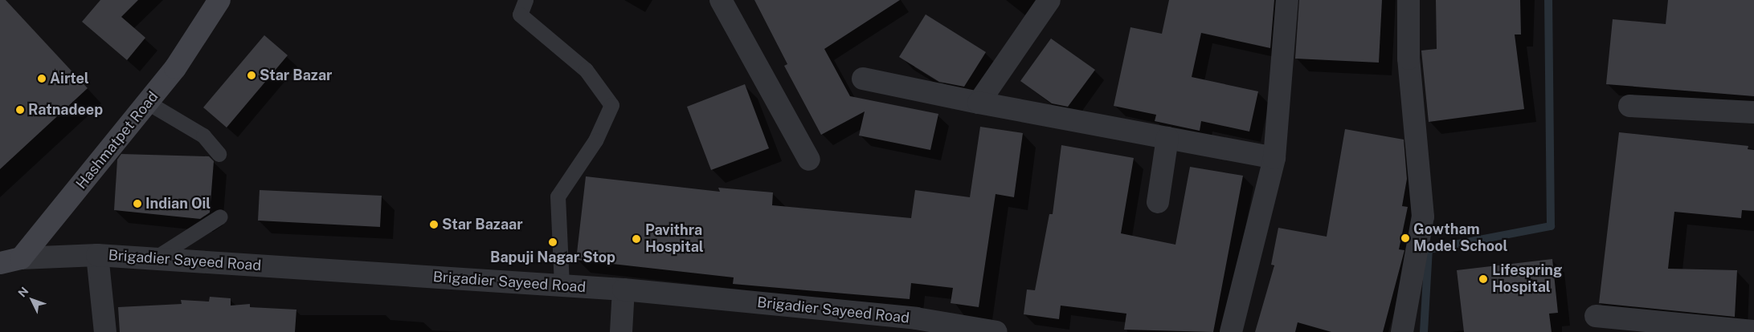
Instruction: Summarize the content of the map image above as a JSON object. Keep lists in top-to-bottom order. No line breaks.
{"streets":{"main road":["Hashmatpet Road"],"street":["Brigadier Sayeed Road"]},"crossings":[["Hashmatpet Road","Brigadier Sayeed Road"]],"places":["Star Bazar","Airtel","Ratnadeep","Indian Oil","Star Bazaar","Gowtham Model School","Pavithra Hospital","Bapuji Nagar Stop","Lifespring Hospital"],"north":"top left"}
